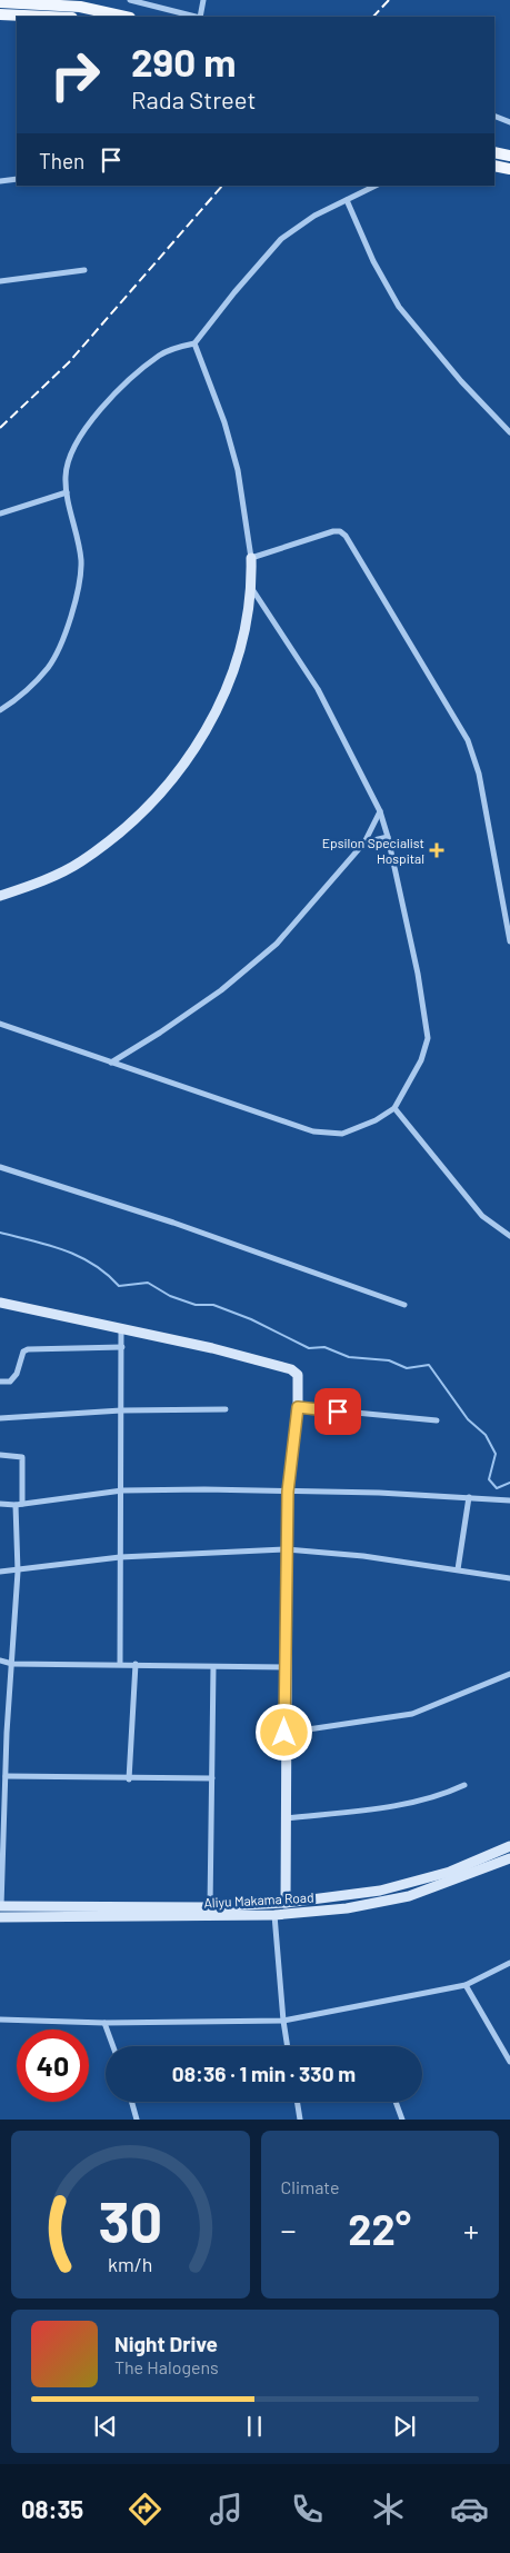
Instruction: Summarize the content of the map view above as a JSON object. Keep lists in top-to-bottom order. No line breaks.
{"streets":{"street":["Aliyu Makama Road"]},"places":{"health":["Epsilon Specialist Hospital"]},"page":{"turn":["290 m","Rada Street"],"then":"Then","limit":"40","trip":"08:36 · 1 min · 330 m","tile":"Climate","heat":["−","22°","+"],"song":["Night Drive","The Halogens"],"tabs":"08:35","gauge":["30","km/h"]}}
